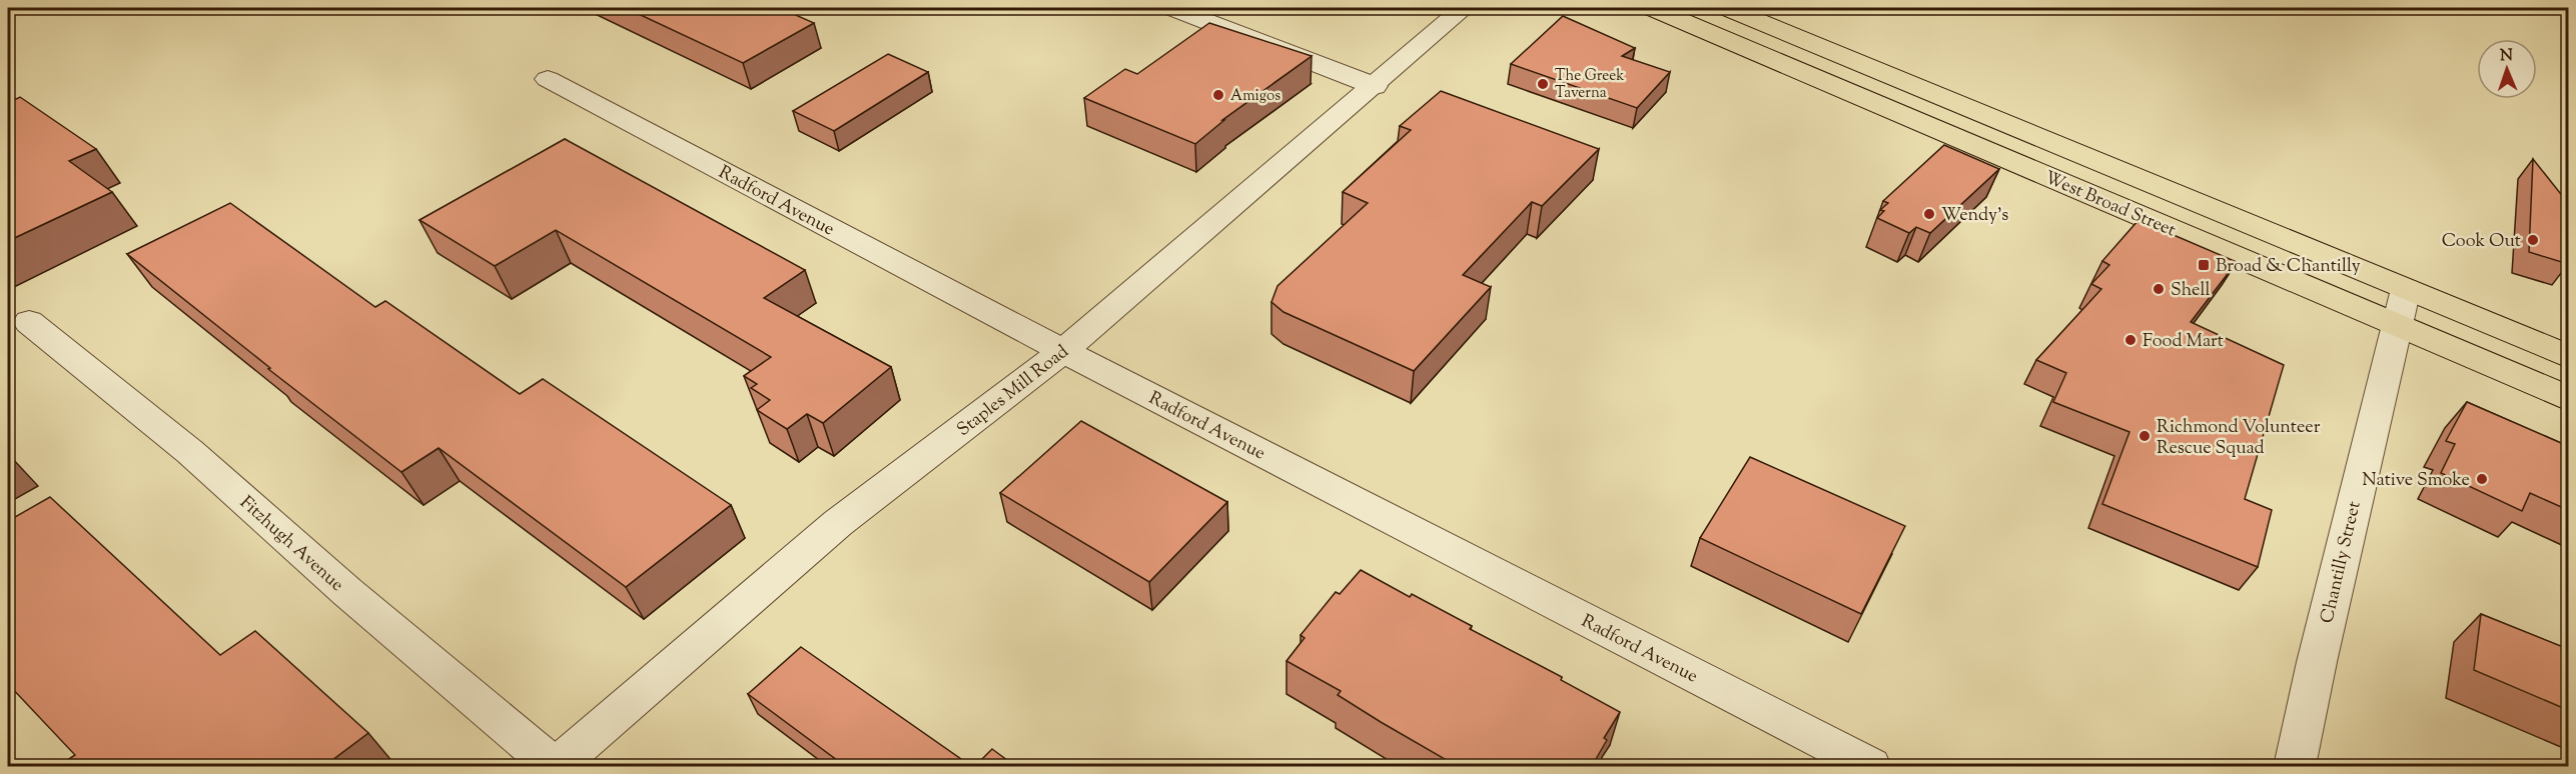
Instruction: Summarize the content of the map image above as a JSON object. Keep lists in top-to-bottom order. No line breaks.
{"streets":{"main road":["West Broad Street"],"street":["Radford Avenue","Staples Mill Road","Fitzhugh Avenue","Chantilly Street"]},"crossings":[["Radford Avenue","Staples Mill Road"],["West Broad Street","Chantilly Street"],["Staples Mill Road","Fitzhugh Avenue"]],"places":{"other":["The Greek Taverna","Amigos","Wendy's","Cook Out","Shell","Food Mart","Richmond Volunteer Rescue Squad","Native Smoke"],"transit":["Broad & Chantilly"]},"north":"top"}
